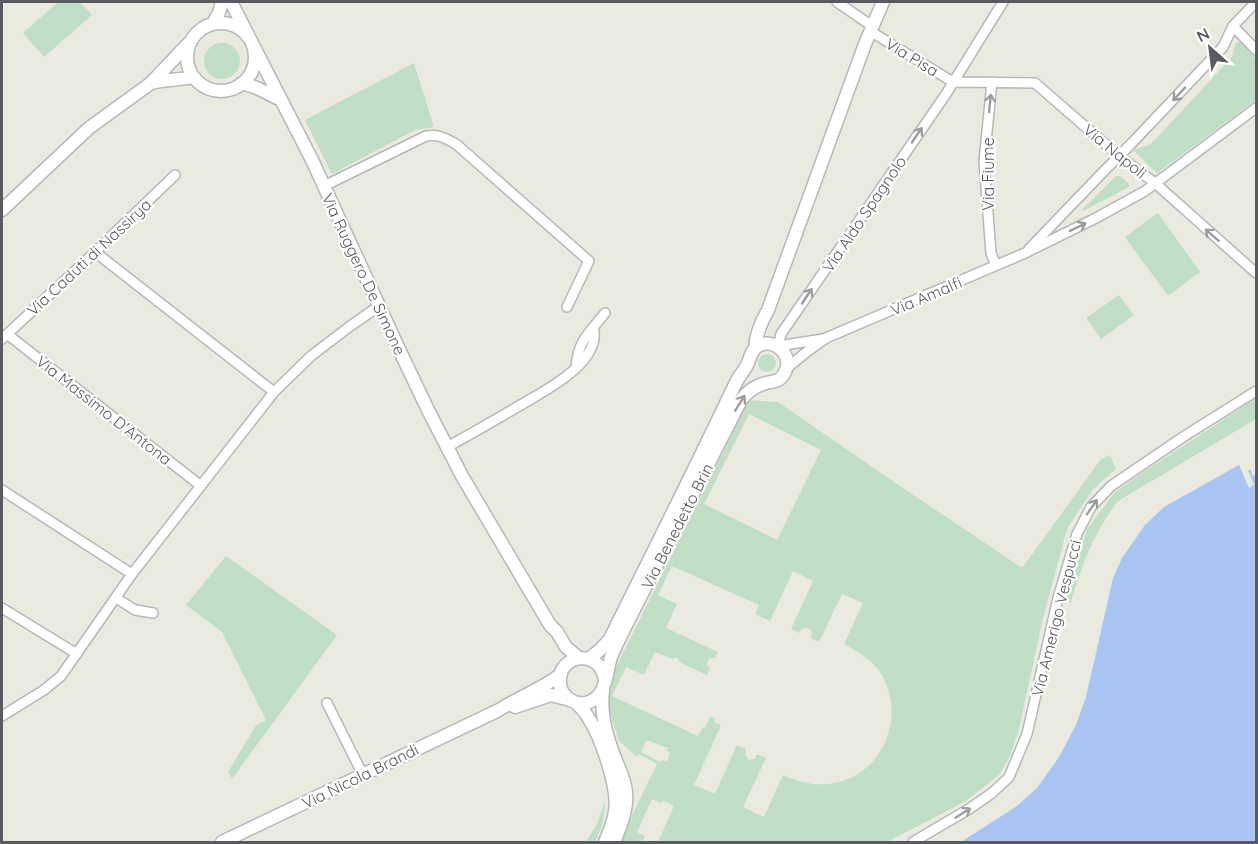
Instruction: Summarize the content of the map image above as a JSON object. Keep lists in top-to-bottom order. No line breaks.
{"streets":{"street":["Via Pisa","Via Napoli","Via Fiume","Via Aldo Spagnolo","Via Caduti di Nassirya","Via Ruggero De Simone","Via Amalfi","Via Massimo D'Antona","Via Benedetto Brin","Via Amerigo Vespucci","Via Nicola Brandi"]},"crossings":[["Via Pisa","Via Napoli"],["Via Pisa","Via Aldo Spagnolo"],["Via Pisa","Via Benedetto Brin"],["Via Napoli","Via Fiume"],["Via Napoli","Via Aldo Spagnolo"],["Via Napoli","Via Amalfi"],["Via Fiume","Via Amalfi"],["Via Aldo Spagnolo","Via Amalfi"],["Via Aldo Spagnolo","Via Benedetto Brin"],["Via Caduti di Nassirya","Via Massimo D'Antona"],["Via Ruggero De Simone","Via Benedetto Brin"],["Via Ruggero De Simone","Via Nicola Brandi"],["Via Amalfi","Via Benedetto Brin"],["Via Benedetto Brin","Via Nicola Brandi"]],"one_way":["Via Napoli","Via Fiume","Via Aldo Spagnolo","Via Amerigo Vespucci"],"north":"top left"}
